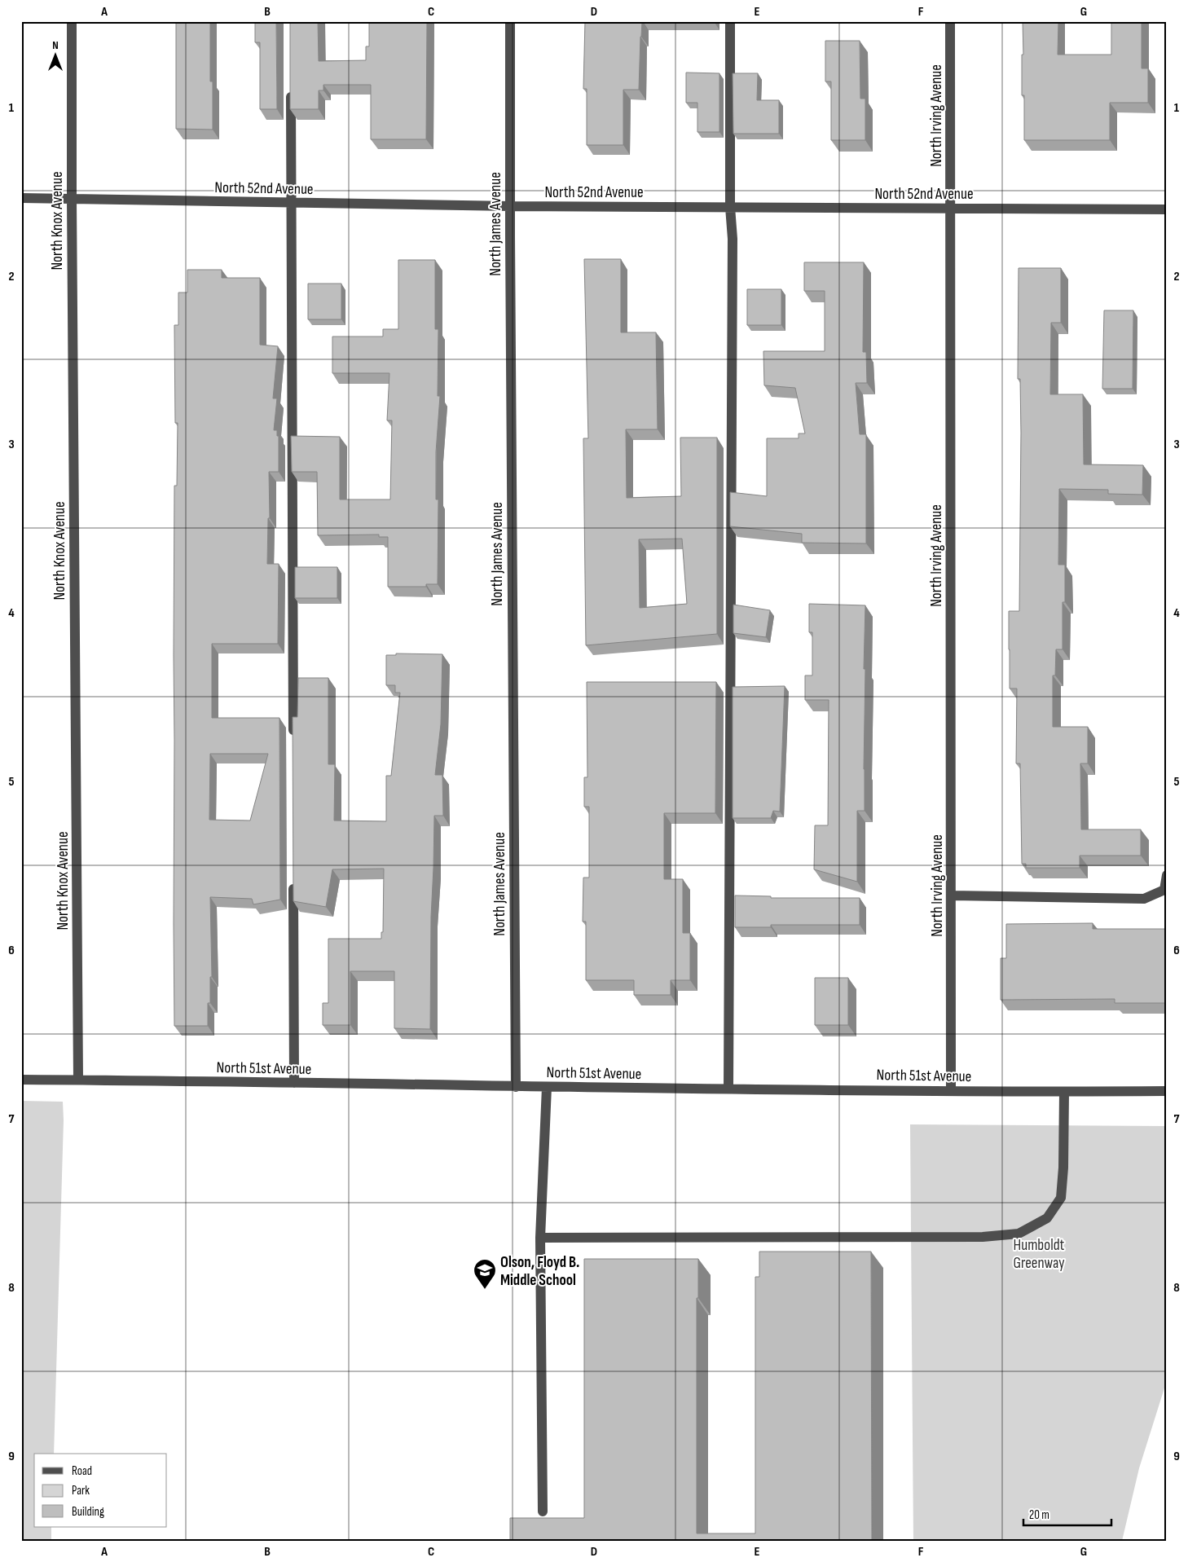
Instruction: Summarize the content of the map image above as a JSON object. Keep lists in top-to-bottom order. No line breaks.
{"streets":{"street":["North Irving Avenue","North 52nd Avenue","North Knox Avenue","North James Avenue","North 51st Avenue"]},"crossings":[["North Irving Avenue","North 52nd Avenue"],["North Irving Avenue","North 51st Avenue"],["North 52nd Avenue","North Knox Avenue"],["North 52nd Avenue","North James Avenue"],["North Knox Avenue","North 51st Avenue"],["North James Avenue","North 51st Avenue"]],"parks":["Humboldt Greenway"],"places":{"school or university":["Olson, Floyd B. Middle School"]},"legend":["Road","Park","Building"],"scale_bar":"20 m","north":"top","grid":{"columns":["A","B","C","D","E","F","G"],"rows":["1","2","3","4","5","6","7","8","9"]}}
